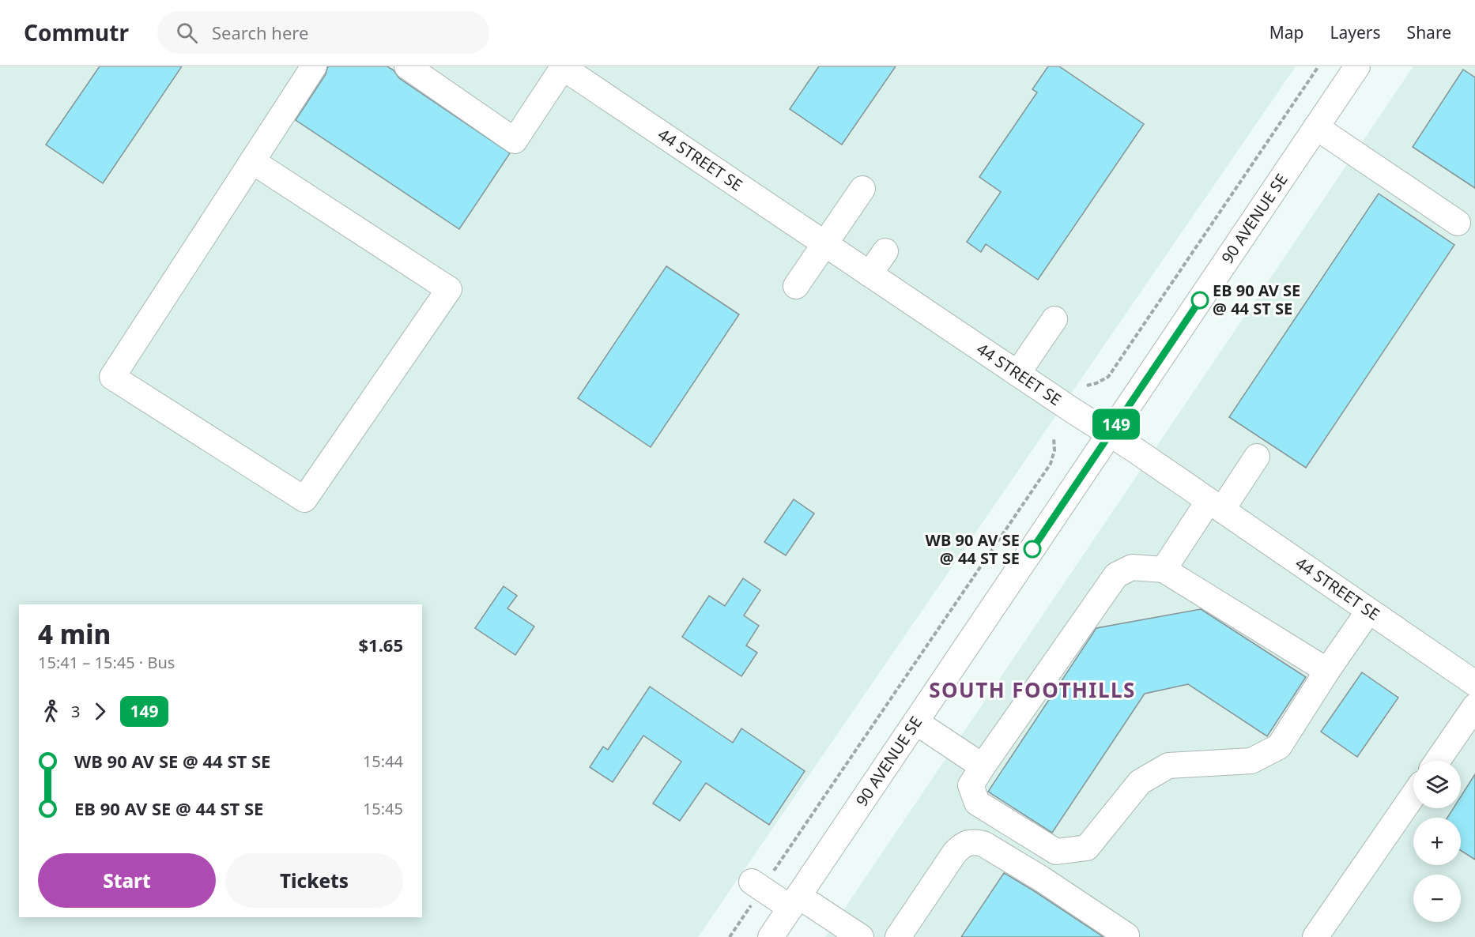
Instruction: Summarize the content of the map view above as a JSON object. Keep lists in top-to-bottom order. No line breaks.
{"streets":{"street":["44 STREET SE","90 AVENUE SE"]},"crossings":[["44 STREET SE","90 AVENUE SE"]],"districts":["SOUTH FOOTHILLS"],"places":["EB 90 AV SE @ 44 ST SE","WB 90 AV SE @ 44 ST SE"],"lines":["bus line 149"],"page":{"header":"Commutr","search":"Search here","nav":["Map","Layers","Share"],"on_map":"149","heading":["4 min","15:41 – 15:45 · Bus","$1.65"],"legs":["3","149"],"list":[{"name":"WB 90 AV SE @ 44 ST SE","value":"15:44"},{"name":"EB 90 AV SE @ 44 ST SE","value":"15:45"}],"map_buttons":["+","−"],"buttons":["Start","Tickets"]}}
